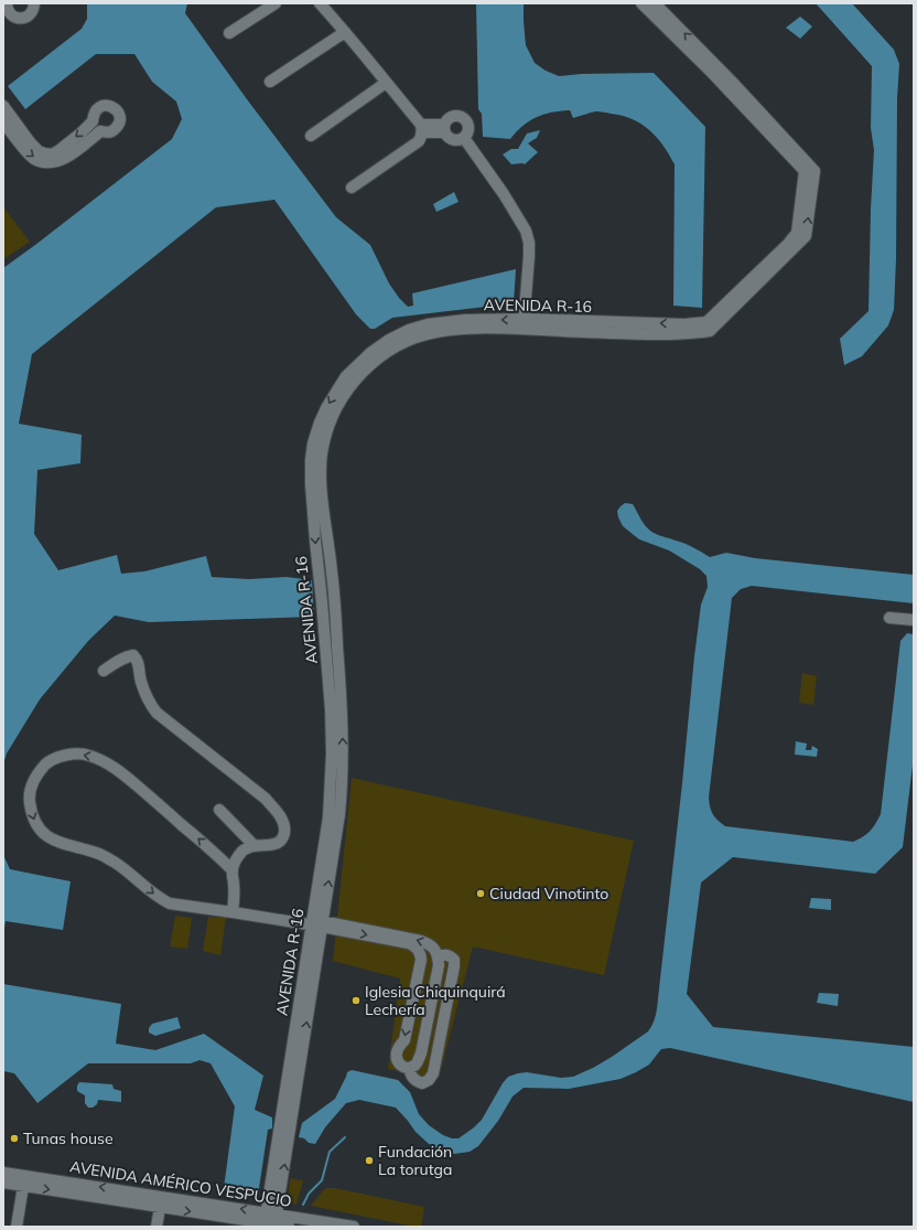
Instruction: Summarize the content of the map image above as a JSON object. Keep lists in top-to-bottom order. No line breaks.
{"streets":{"street":["AVENIDA R-16","AVENIDA AMÉRICO VESPUCIO"]},"crossings":[["AVENIDA R-16","AVENIDA AMÉRICO VESPUCIO"]],"places":["Ciudad Vinotinto","Iglesia Chiquinquirá Lechería","Tunas house","Fundación La torutga"]}
